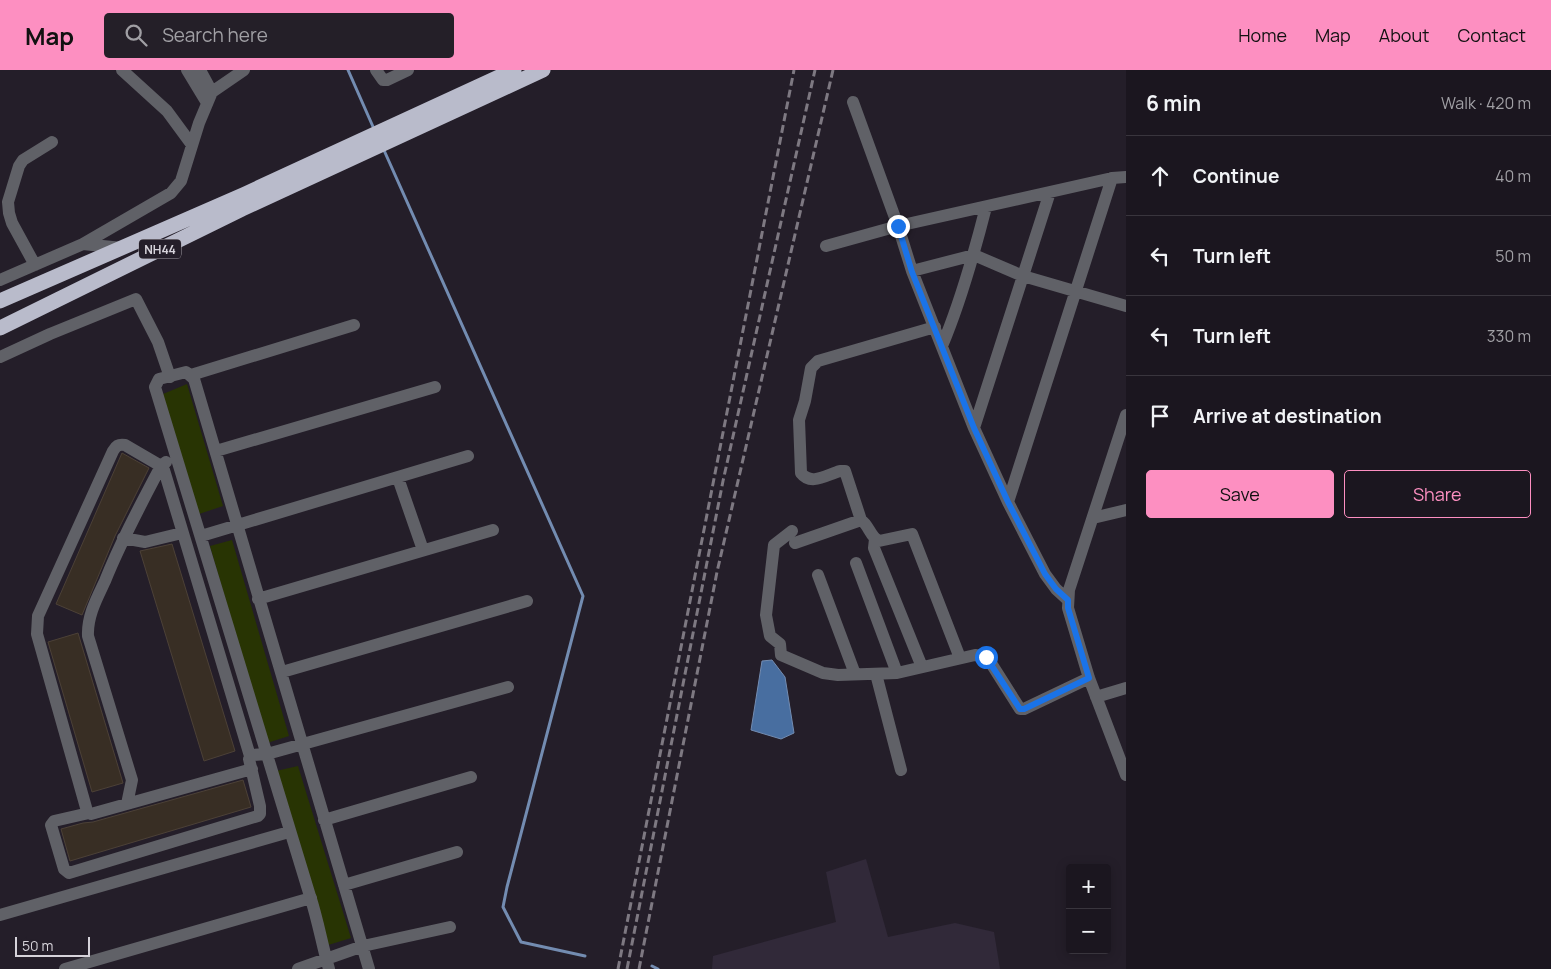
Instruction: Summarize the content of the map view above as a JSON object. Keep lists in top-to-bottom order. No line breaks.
{"streets":{"highway":["NH44"]},"scale_bar":"50 m","page":{"header":"Map","search":"Search here","nav":["Home","Map","About","Contact"],"heading":["6 min","Walk · 420 m"],"list":[["Continue","40 m"],["Turn left","50 m"],["Turn left","330 m"],"Arrive at destination"],"buttons":["Save","Share"],"map_buttons":["+","−"],"scale":"50 m"}}
